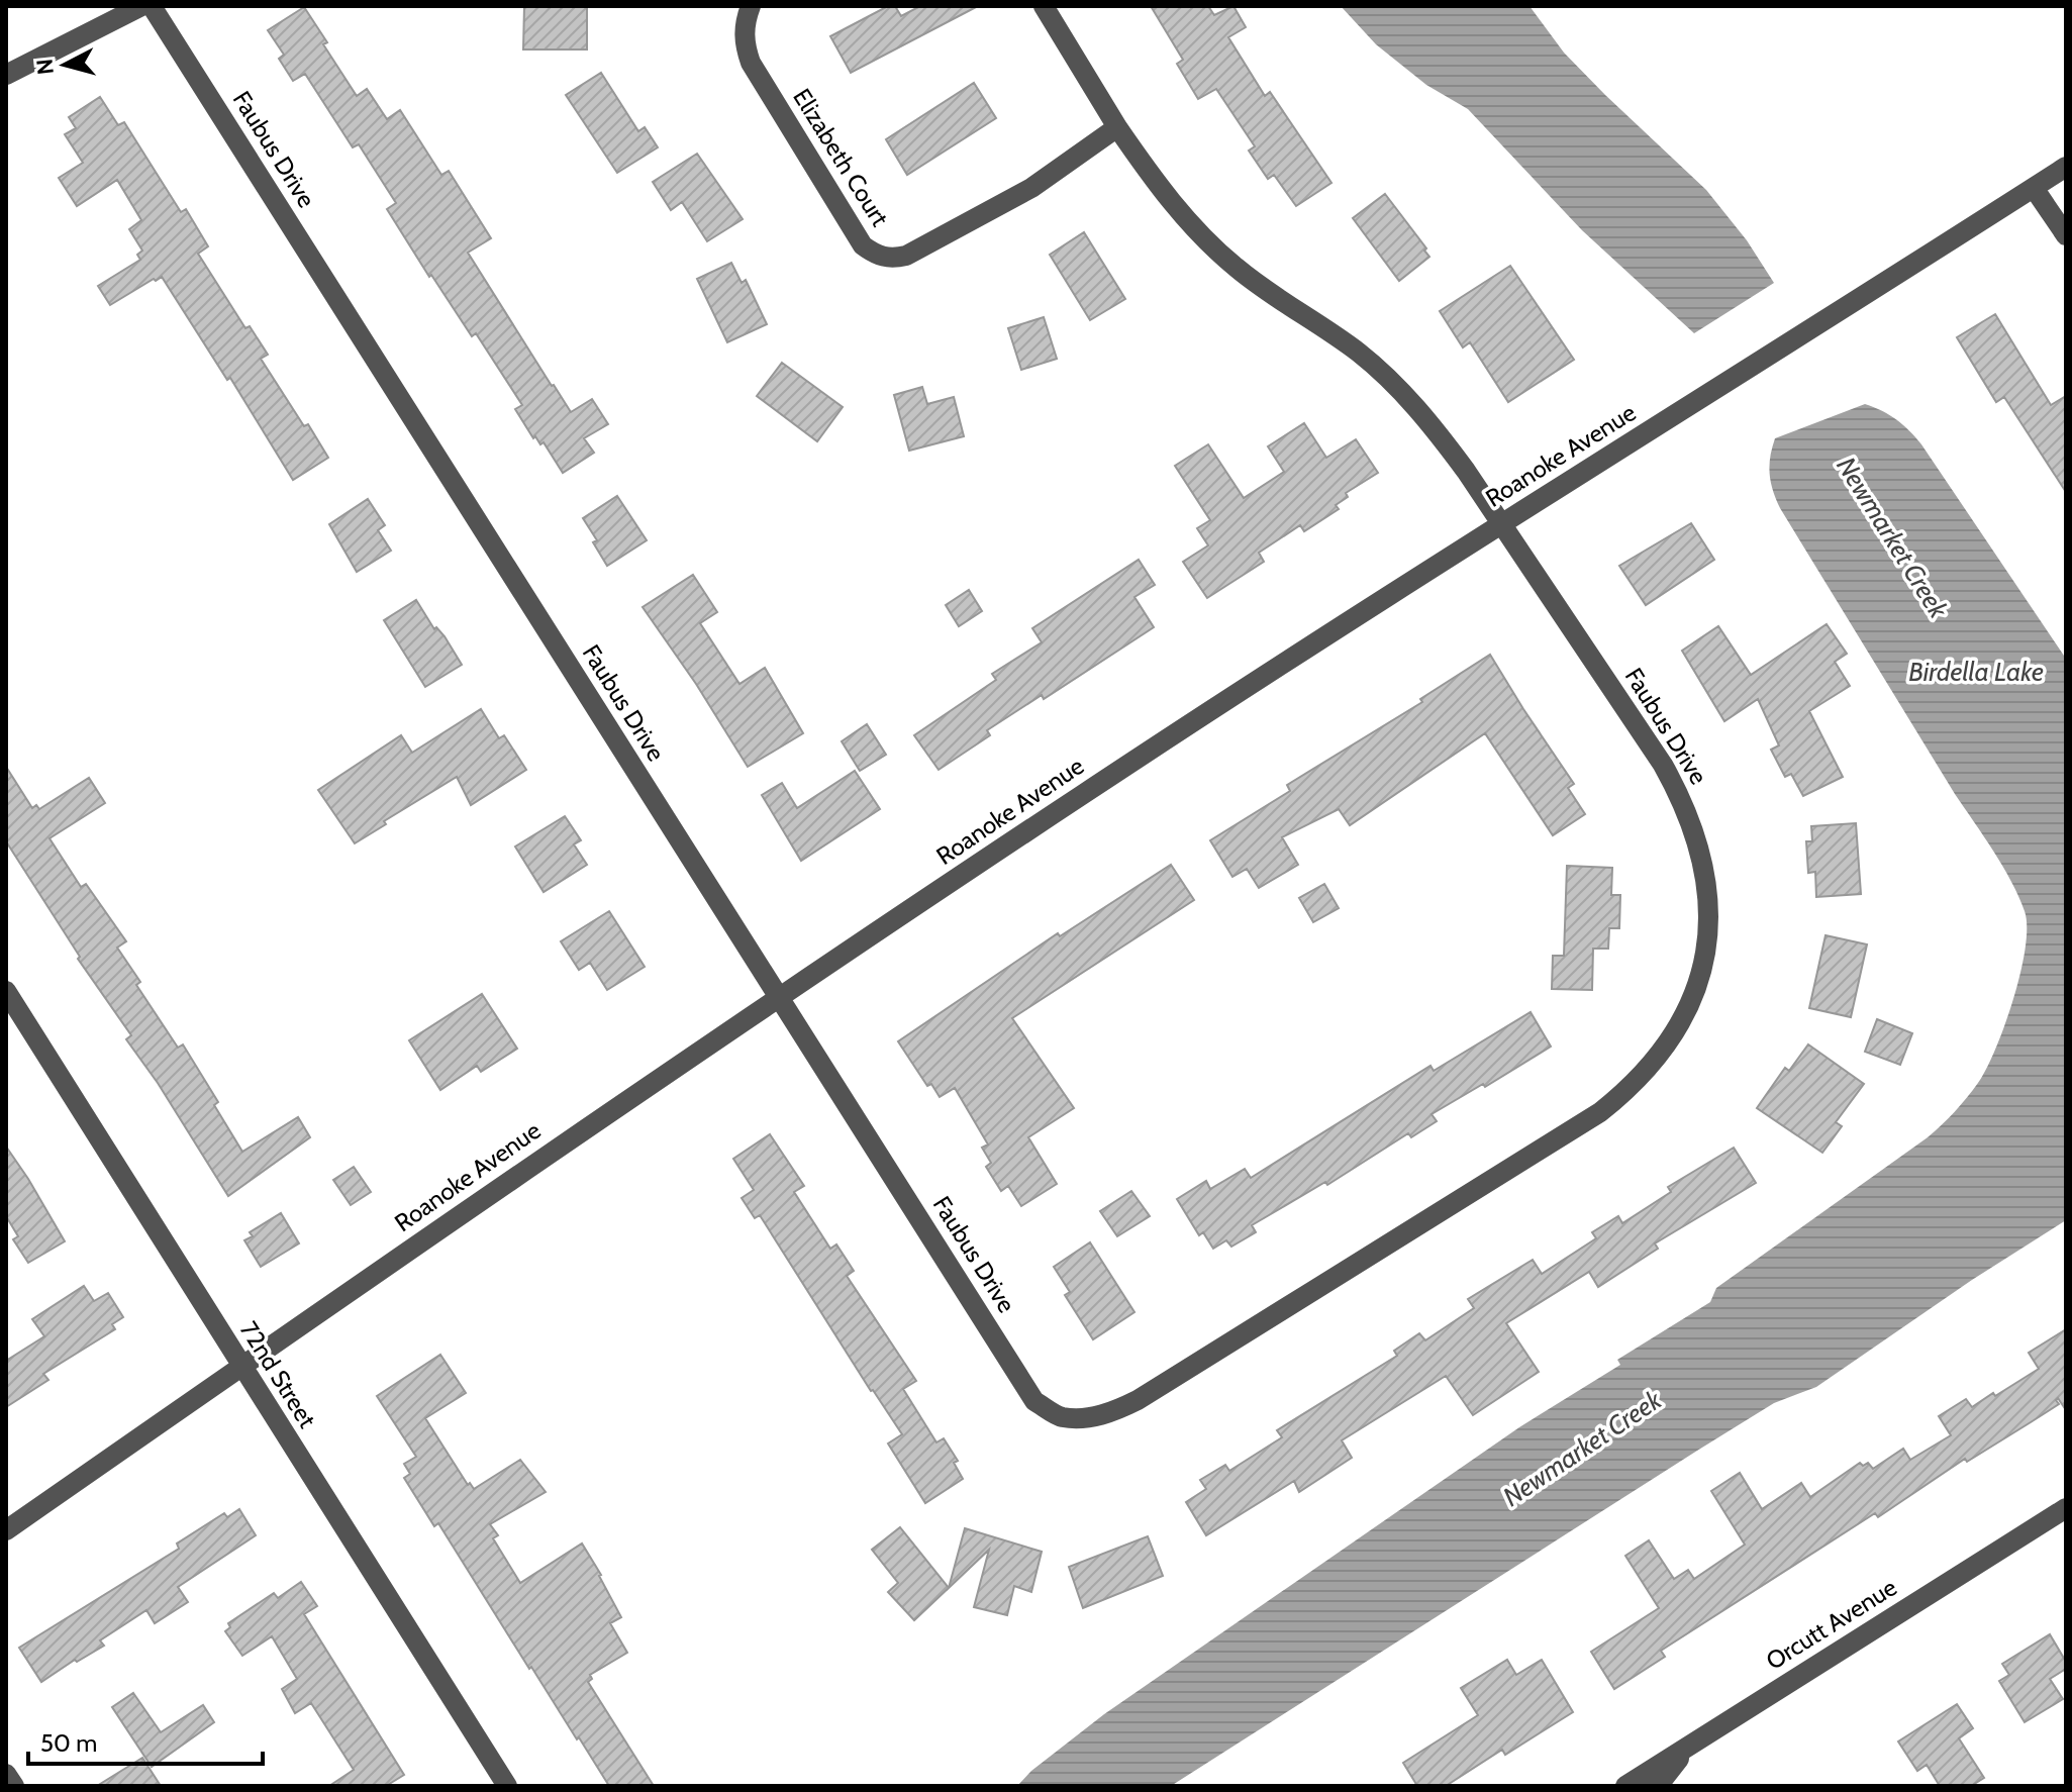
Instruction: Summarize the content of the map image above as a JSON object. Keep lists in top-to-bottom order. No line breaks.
{"streets":{"street":["Faubus Drive","Elizabeth Court","Roanoke Avenue","72nd Street","Orcutt Avenue"]},"crossings":[["Faubus Drive","Roanoke Avenue"],["Roanoke Avenue","72nd Street"]],"water":["Newmarket Creek","Birdella Lake"],"scale_bar":"50 m","north":"left"}
